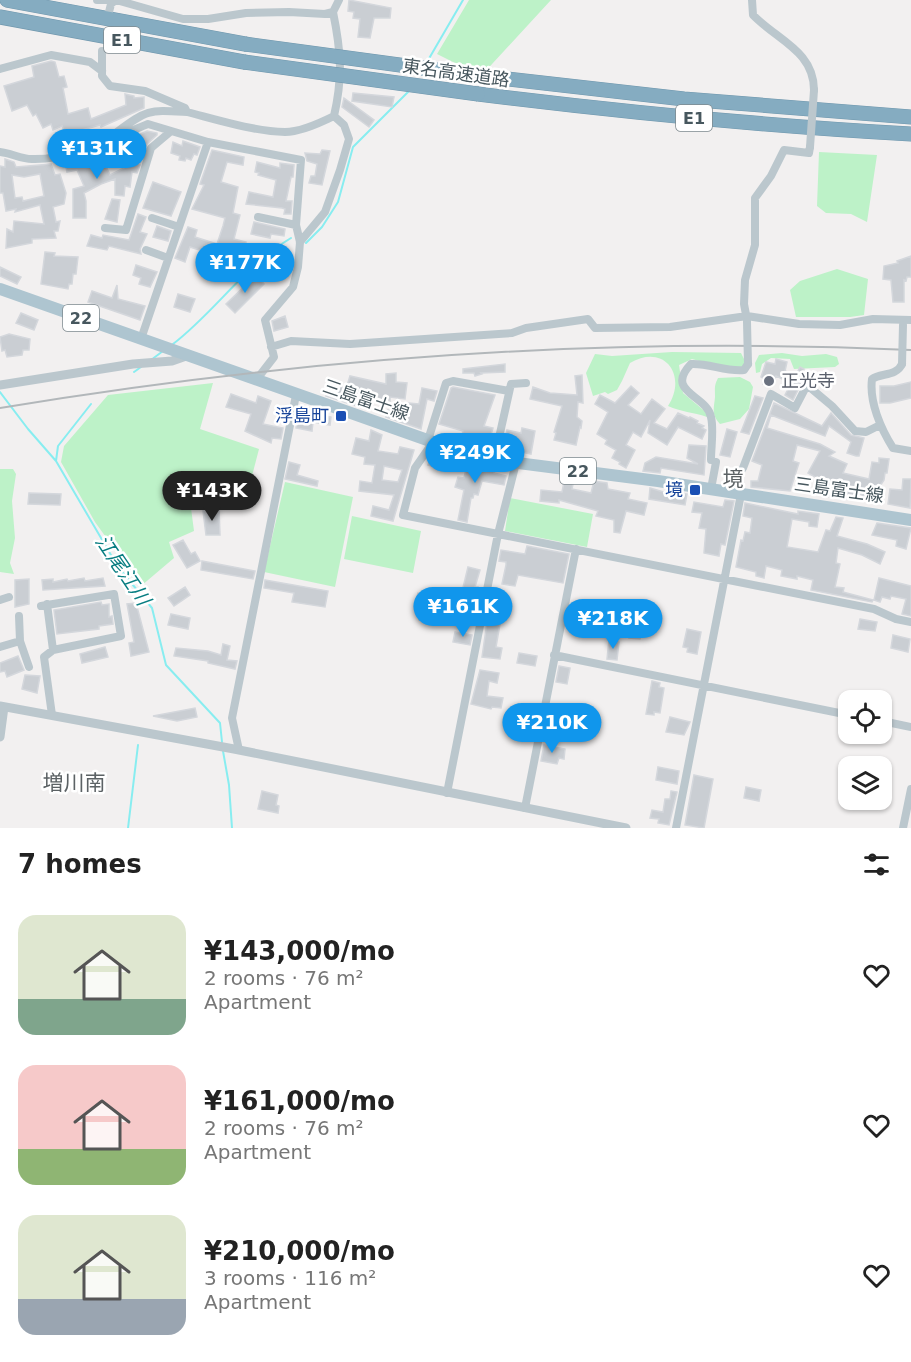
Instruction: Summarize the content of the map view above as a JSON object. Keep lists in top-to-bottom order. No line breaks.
{"streets":{"highway":["E1","東名高速道路"],"main road":["22","三島富士線"]},"districts":["境","増川南"],"water":["江尾江川"],"places":{"other":["正光寺"],"transit":["浮島町","境"]},"page":{"price":["¥131K","¥177K","¥249K","¥143K","¥161K","¥218K","¥210K"],"heading":"7 homes","list":[{"name":"¥143,000/mo","note":"2 rooms · 76 m² · Apartment"},{"name":"¥161,000/mo","note":"2 rooms · 76 m² · Apartment"},{"name":"¥210,000/mo","note":"3 rooms · 116 m² · Apartment"}]}}
